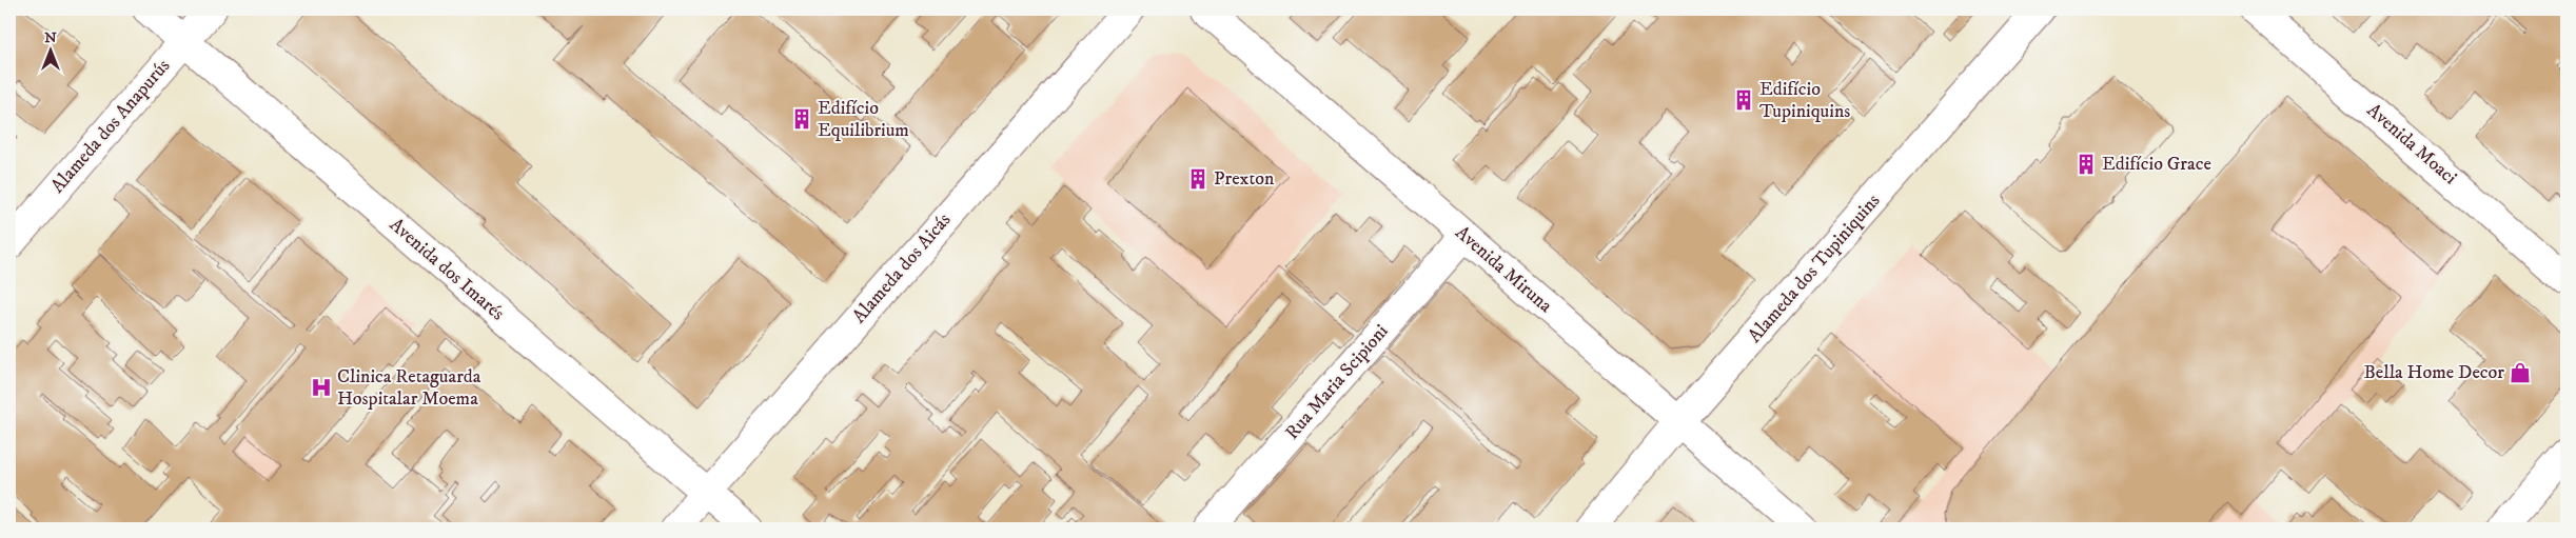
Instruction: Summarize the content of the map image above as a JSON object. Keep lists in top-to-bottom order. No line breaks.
{"streets":{"street":["Alameda dos Anapurús","Avenida Moaci","Alameda dos Aicás","Alameda dos Tupiniquins","Avenida dos Imarés","Avenida Miruna","Rua Maria Scipioni"]},"crossings":[["Alameda dos Anapurús","Avenida dos Imarés"],["Alameda dos Aicás","Avenida dos Imarés"],["Alameda dos Tupiniquins","Avenida Miruna"],["Avenida Miruna","Rua Maria Scipioni"]],"places":{"building":["Edifício Tupiniquins","Edifício Equilibrium","Edifício Grace","Prexton"],"shop":["Bella Home Decor"],"hospital":["Clinica Retaguarda Hospitalar Moema"]},"north":"top"}
